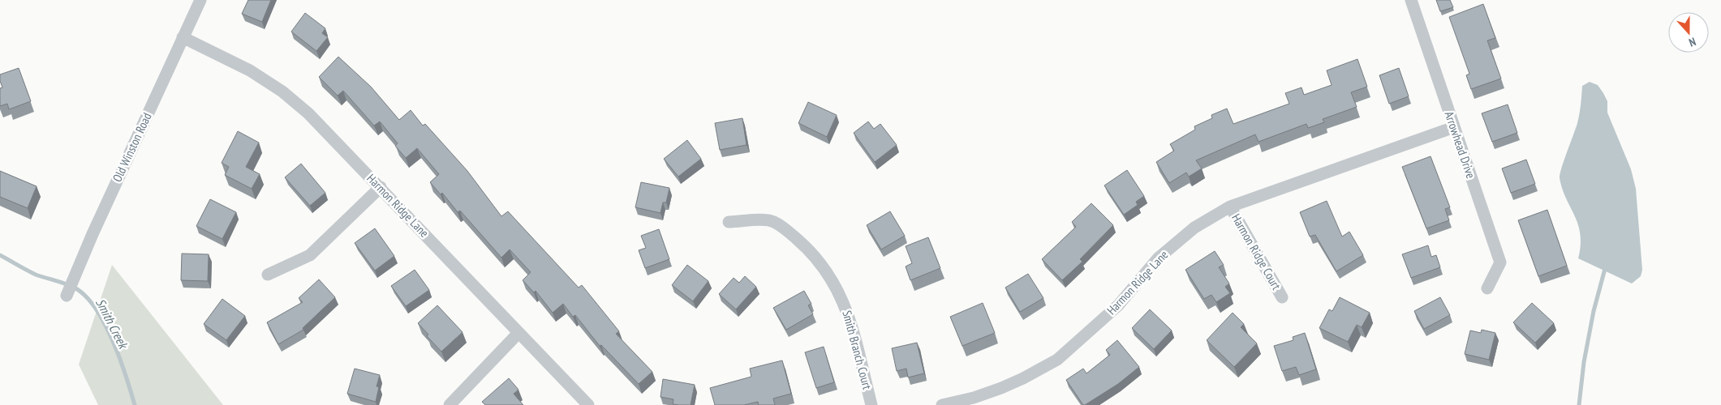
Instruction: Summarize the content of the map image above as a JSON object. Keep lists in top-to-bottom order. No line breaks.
{"streets":{"street":["Arrowhead Drive","Old Winston Road","Harmon Ridge Lane","Harmon Ridge Court","Smith Branch Court"]},"crossings":[["Arrowhead Drive","Harmon Ridge Lane"],["Old Winston Road","Harmon Ridge Lane"],["Harmon Ridge Lane","Harmon Ridge Court"]],"water":["Smith Creek"],"north":"bottom"}
